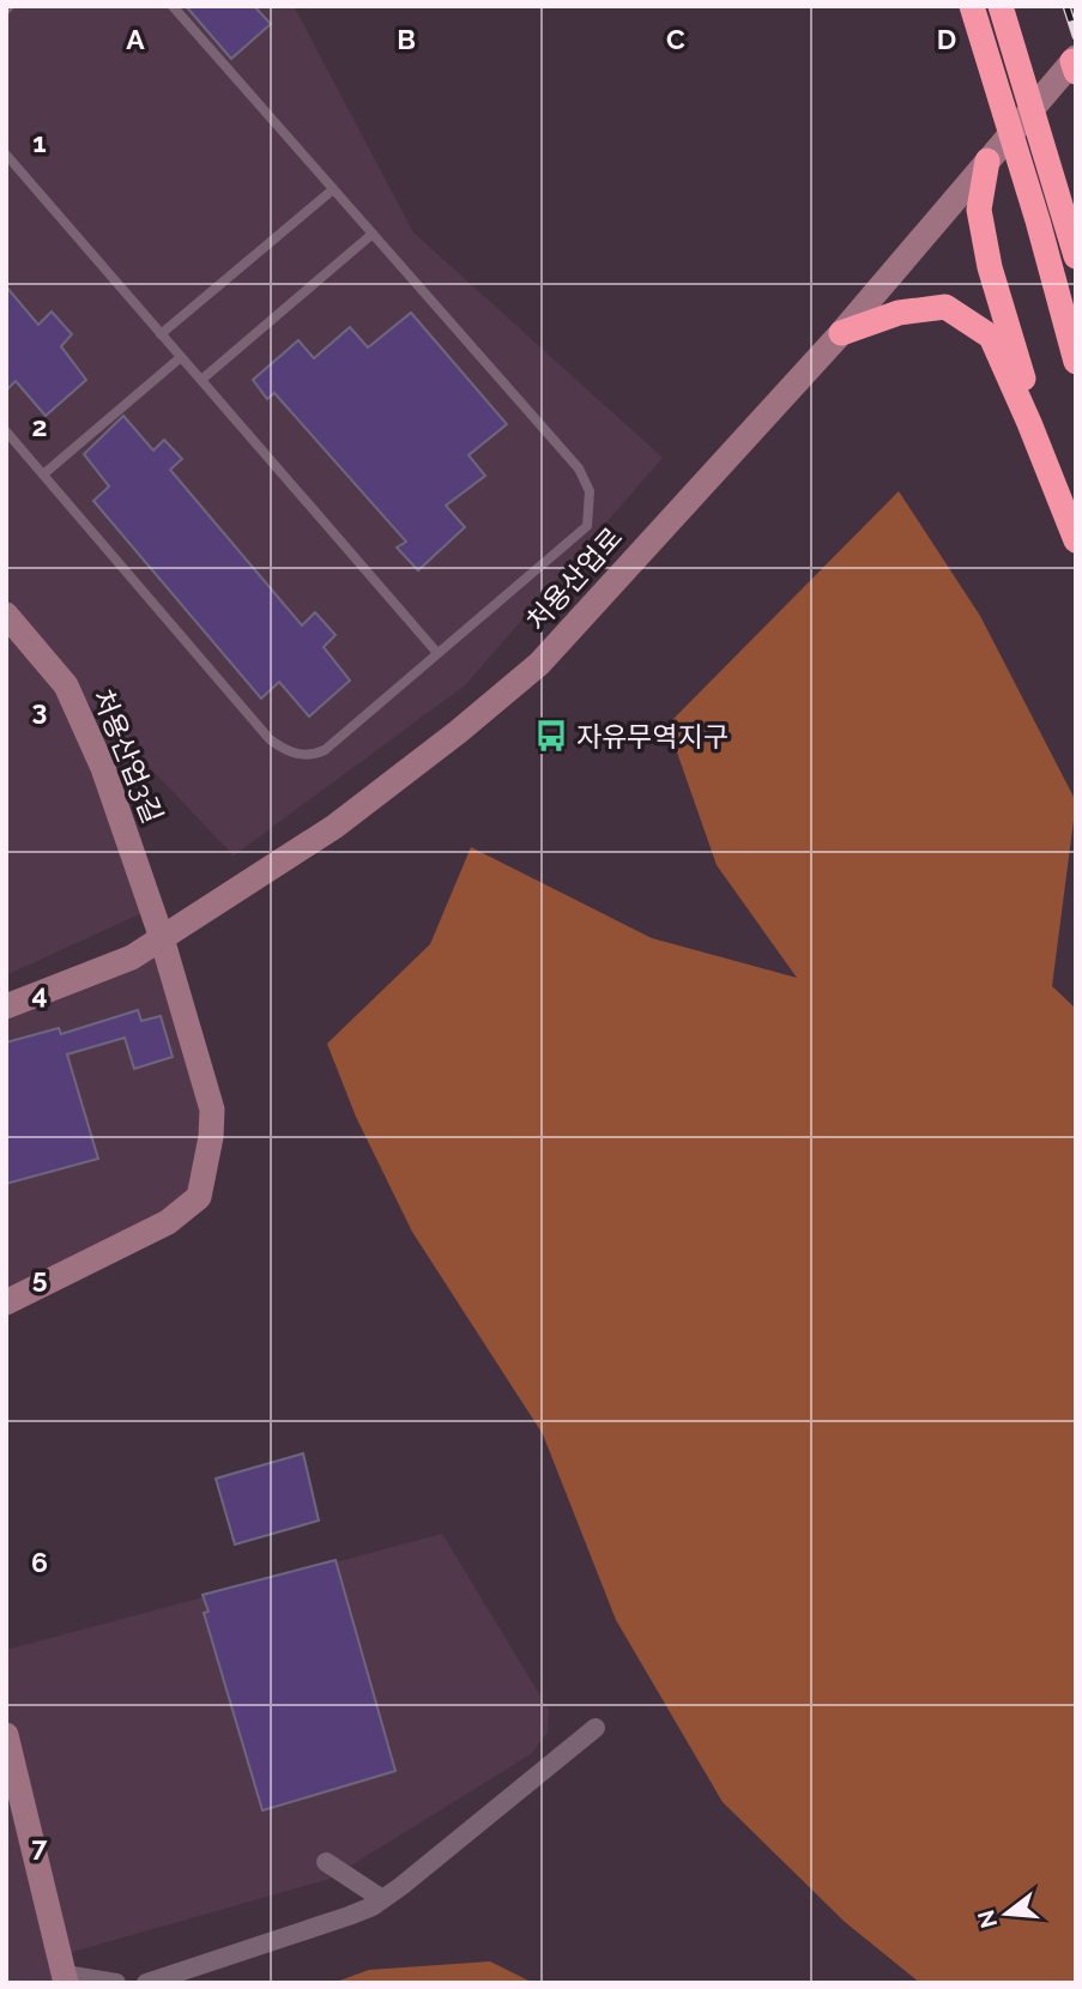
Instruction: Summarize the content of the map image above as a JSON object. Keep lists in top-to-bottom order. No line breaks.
{"streets":{"main road":["처용산업로","처용산업3길"]},"crossings":[["처용산업로","처용산업3길"]],"places":{"bus stop":["자유무역지구"]},"north":"left","grid":{"columns":["A","B","C","D"],"rows":["1","2","3","4","5","6","7"]}}
